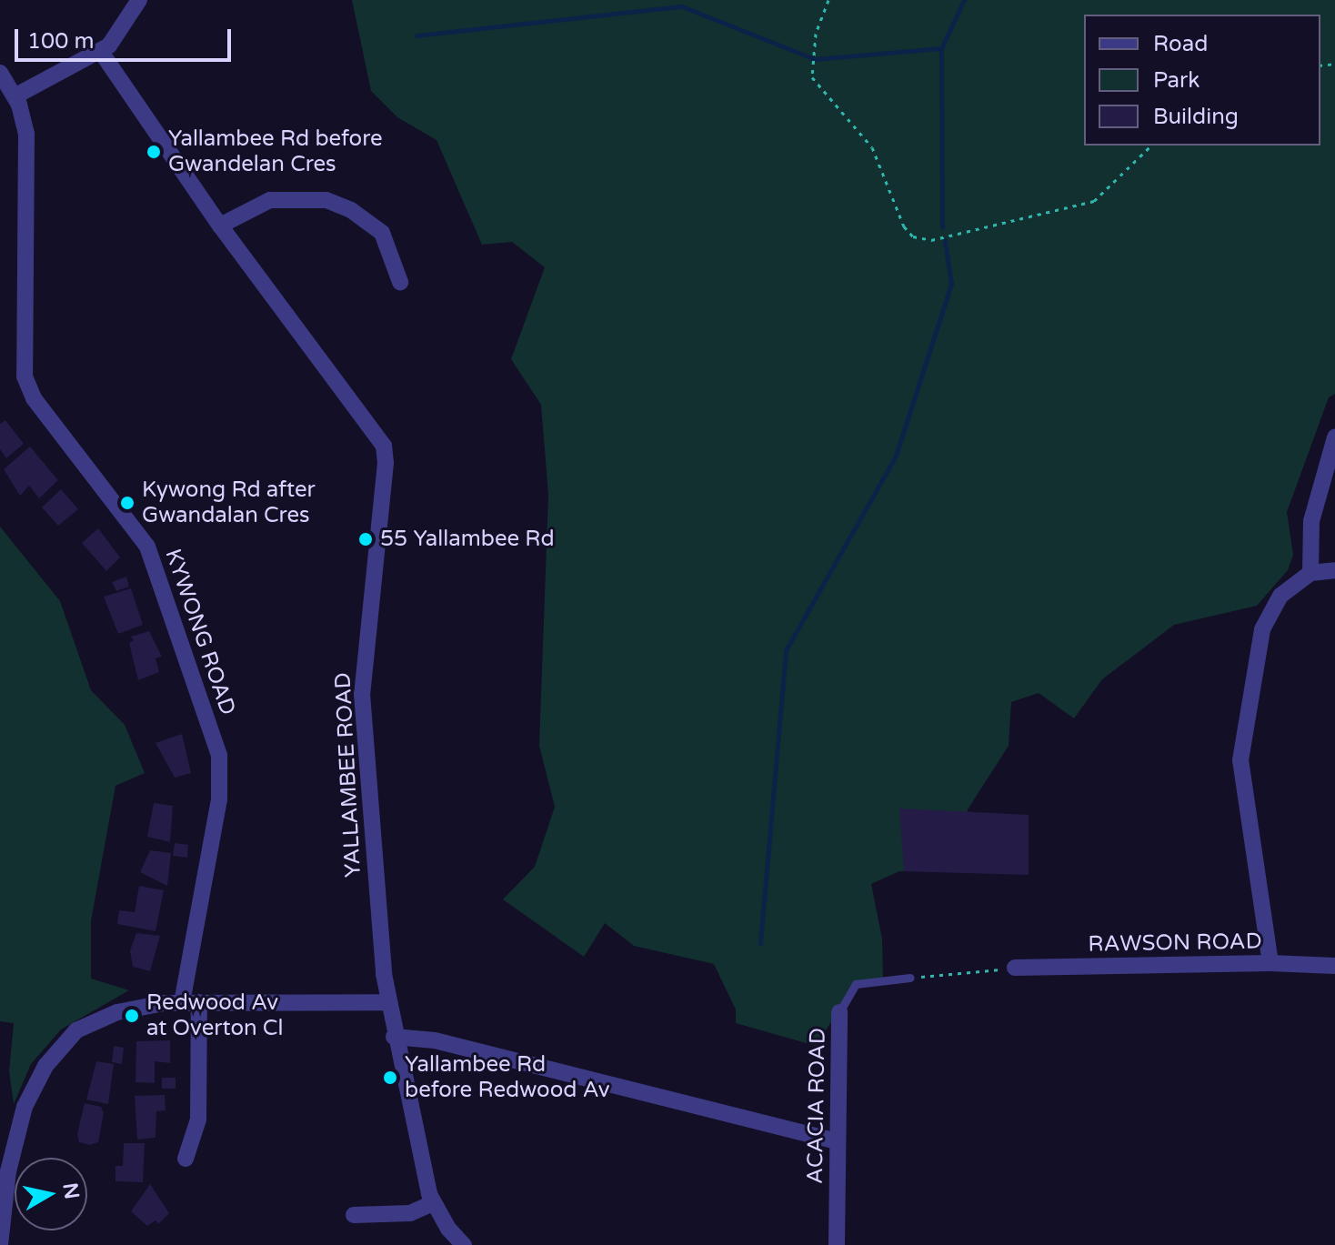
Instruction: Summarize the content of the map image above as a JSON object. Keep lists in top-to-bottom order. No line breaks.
{"streets":{"street":["KYWONG ROAD","YALLAMBEE ROAD","RAWSON ROAD","ACACIA ROAD"]},"places":["Yallambee Rd before Gwandelan Cres","Kywong Rd after Gwandalan Cres","55 Yallambee Rd","Redwood Av at Overton Cl","Yallambee Rd before Redwood Av"],"legend":["Road","Park","Building"],"scale_bar":"100 m","north":"right"}
